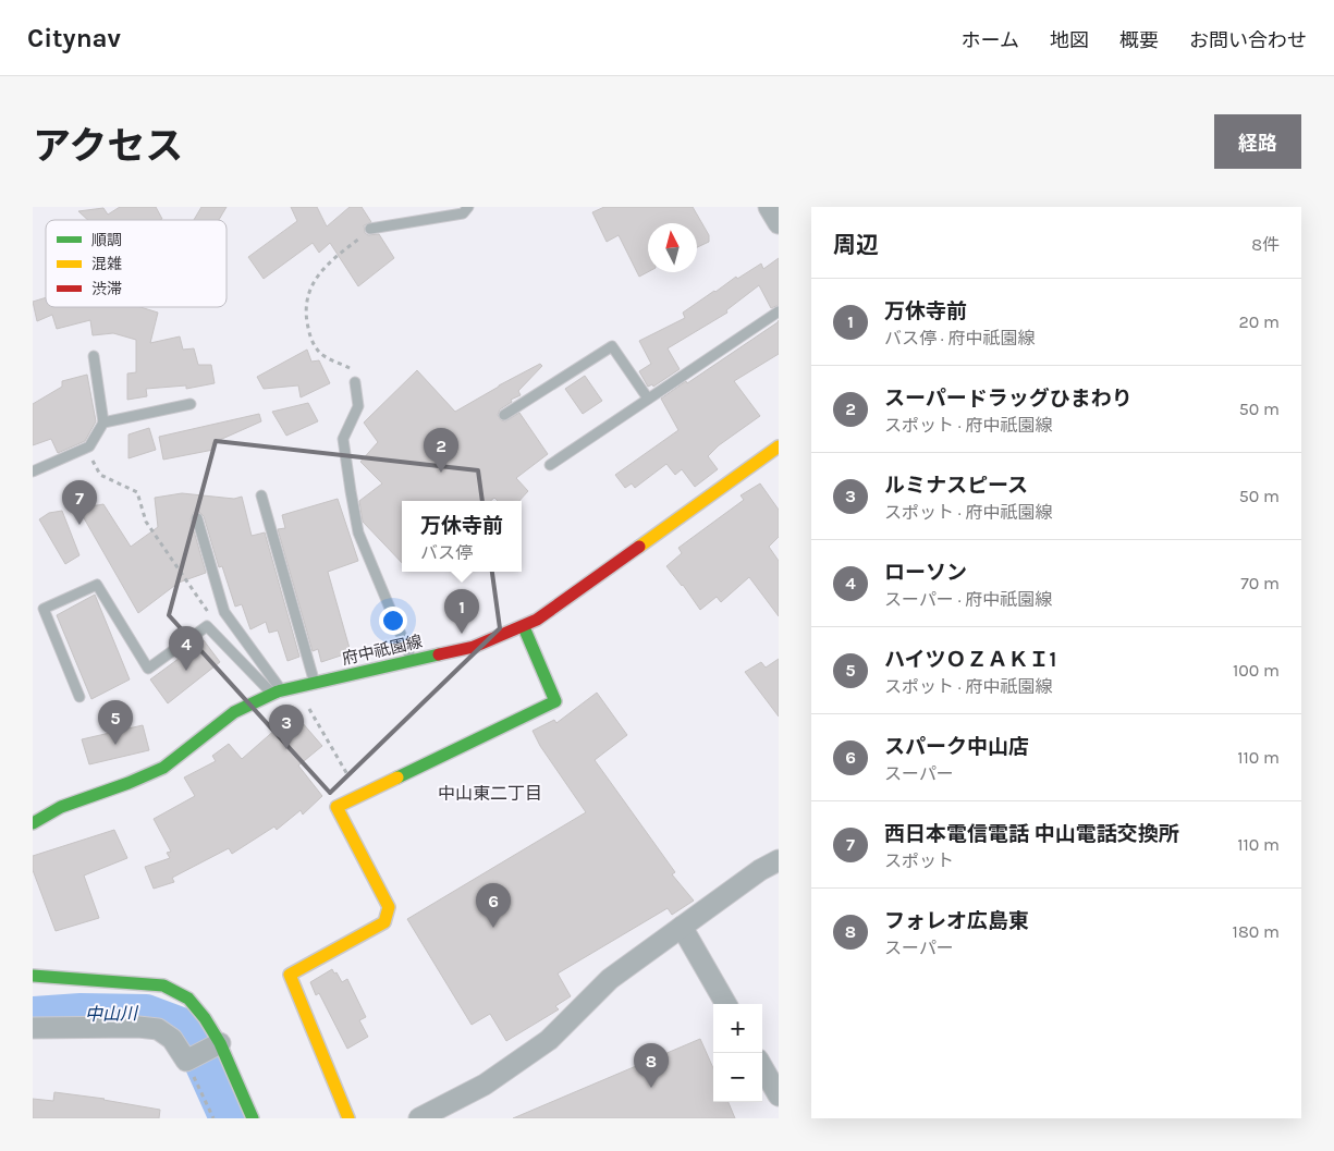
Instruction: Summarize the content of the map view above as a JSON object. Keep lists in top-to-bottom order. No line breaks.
{"streets":{"street":["府中祇園線"]},"districts":["中山東二丁目"],"water":["中山川"],"legend":["順調","混雑","渋滞"],"north":"top","page":{"header":"Citynav","nav":["ホーム","地図","概要","お問い合わせ"],"title":"アクセス","buttons":"経路","heading":["周辺","8件"],"list":[{"mark":"1","name":"万休寺前","note":"バス停 · 府中祇園線","value":"20 m"},{"mark":"2","name":"スーパードラッグひまわり","note":"スポット · 府中祇園線","value":"50 m"},{"mark":"3","name":"ルミナスピース","note":"スポット · 府中祇園線","value":"50 m"},{"mark":"4","name":"ローソン","note":"スーパー · 府中祇園線","value":"70 m"},{"mark":"5","name":"ハイツＯＺＡＫＩ1","note":"スポット · 府中祇園線","value":"100 m"},{"mark":"6","name":"スパーク中山店","note":"スーパー","value":"110 m"},{"mark":"7","name":"西日本電信電話 中山電話交換所","note":"スポット","value":"110 m"},{"mark":"8","name":"フォレオ広島東","note":"スーパー","value":"180 m"}],"pins":["2","7","1","4","5","3","6","8"],"popup":["万休寺前","バス停"],"map_buttons":["+","−"]}}
